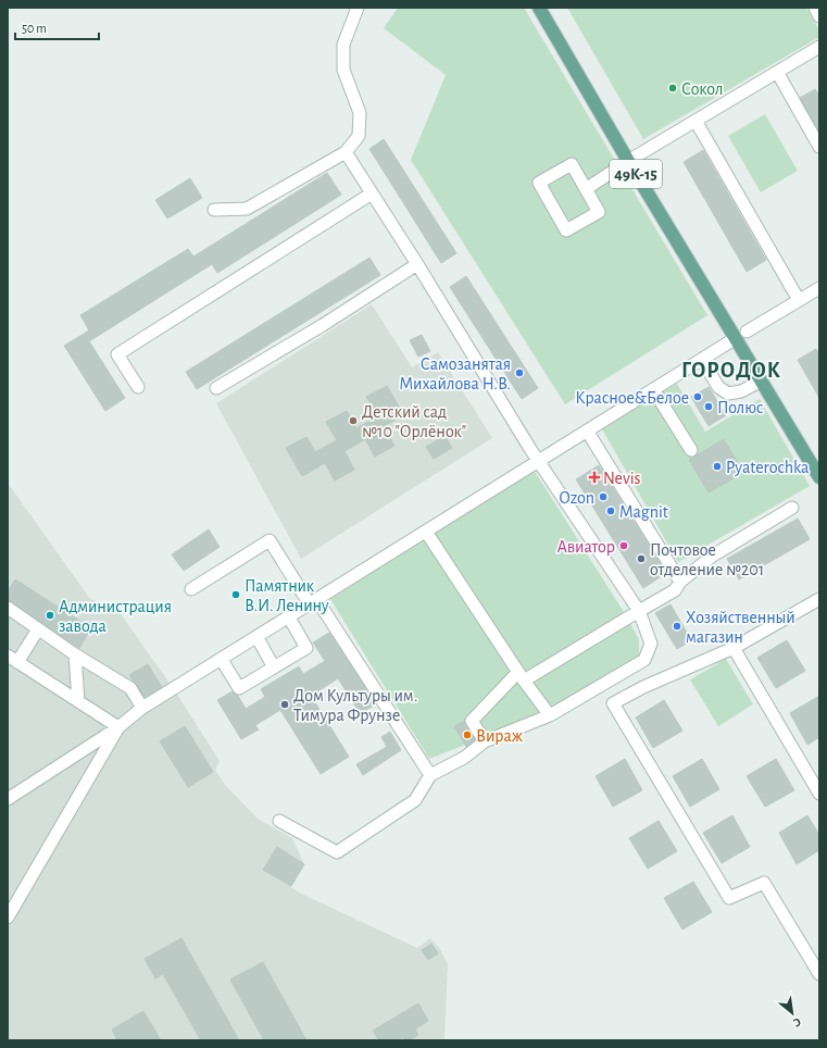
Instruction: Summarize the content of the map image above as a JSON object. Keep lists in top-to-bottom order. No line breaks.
{"streets":{"main road":["49К-15"]},"districts":["ГОРОДОК"],"places":{"other":["Сокол","Самозанятая Михайлова Н.В.","Красное&Белое","Полюс","Детский сад №10 \"Орлёнок\"","Pyaterochka","Ozon","Magnit","Авиатор","Почтовое отделение №201","Памятник В.И. Ленину","Администрация завода","Хозяйственный магазин","Дом Культуры им. Тимура Фрунзе","Вираж"],"health":["Nevis"]},"scale_bar":"50 m","north":"bottom right"}
